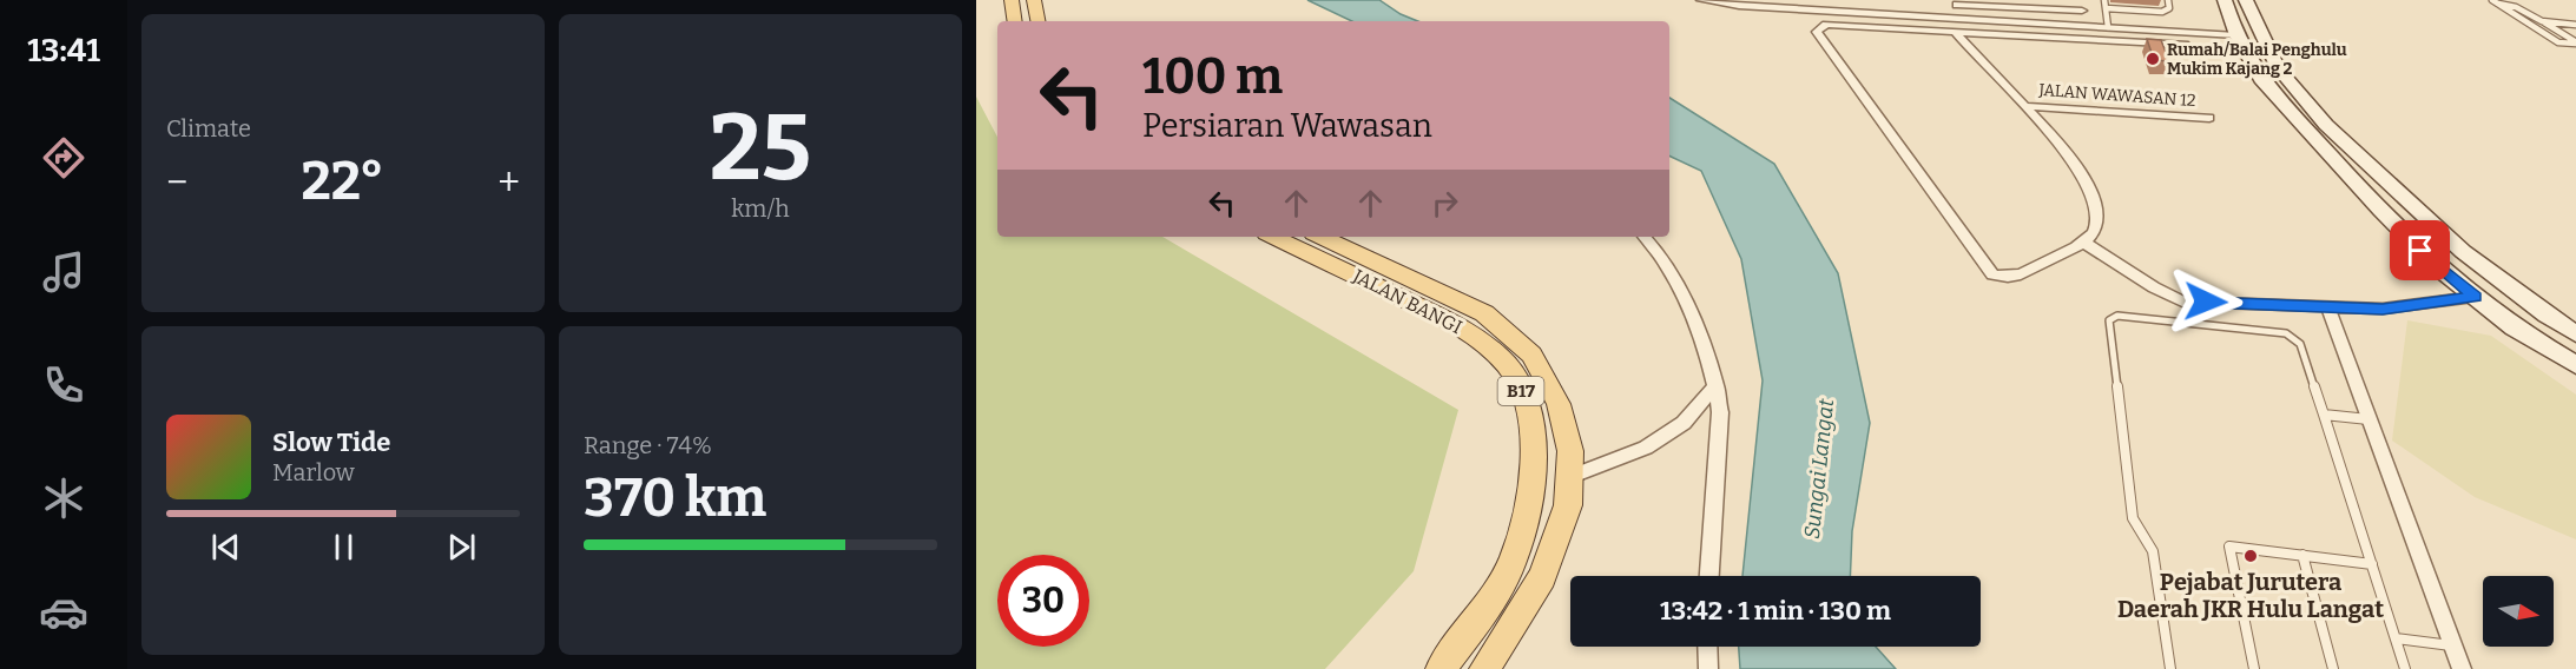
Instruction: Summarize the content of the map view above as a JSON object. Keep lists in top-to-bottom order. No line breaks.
{"streets":{"main road":["JALAN BANGI","B17"],"street":["JALAN WAWASAN 12"]},"water":["Sungai Langat"],"places":["Rumah/Balai Penghulu Mukim Kajang 2","Pejabat Jurutera Daerah JKR Hulu Langat"],"north":"right","page":{"tabs":"13:41","tile":["Climate",["25","km/h"],["Range · 74%","370 km"]],"turn":["100 m","Persiaran Wawasan"],"heat":["−","22°","+"],"song":["Slow Tide","Marlow"],"limit":"30","trip":"13:42 · 1 min · 130 m"}}
